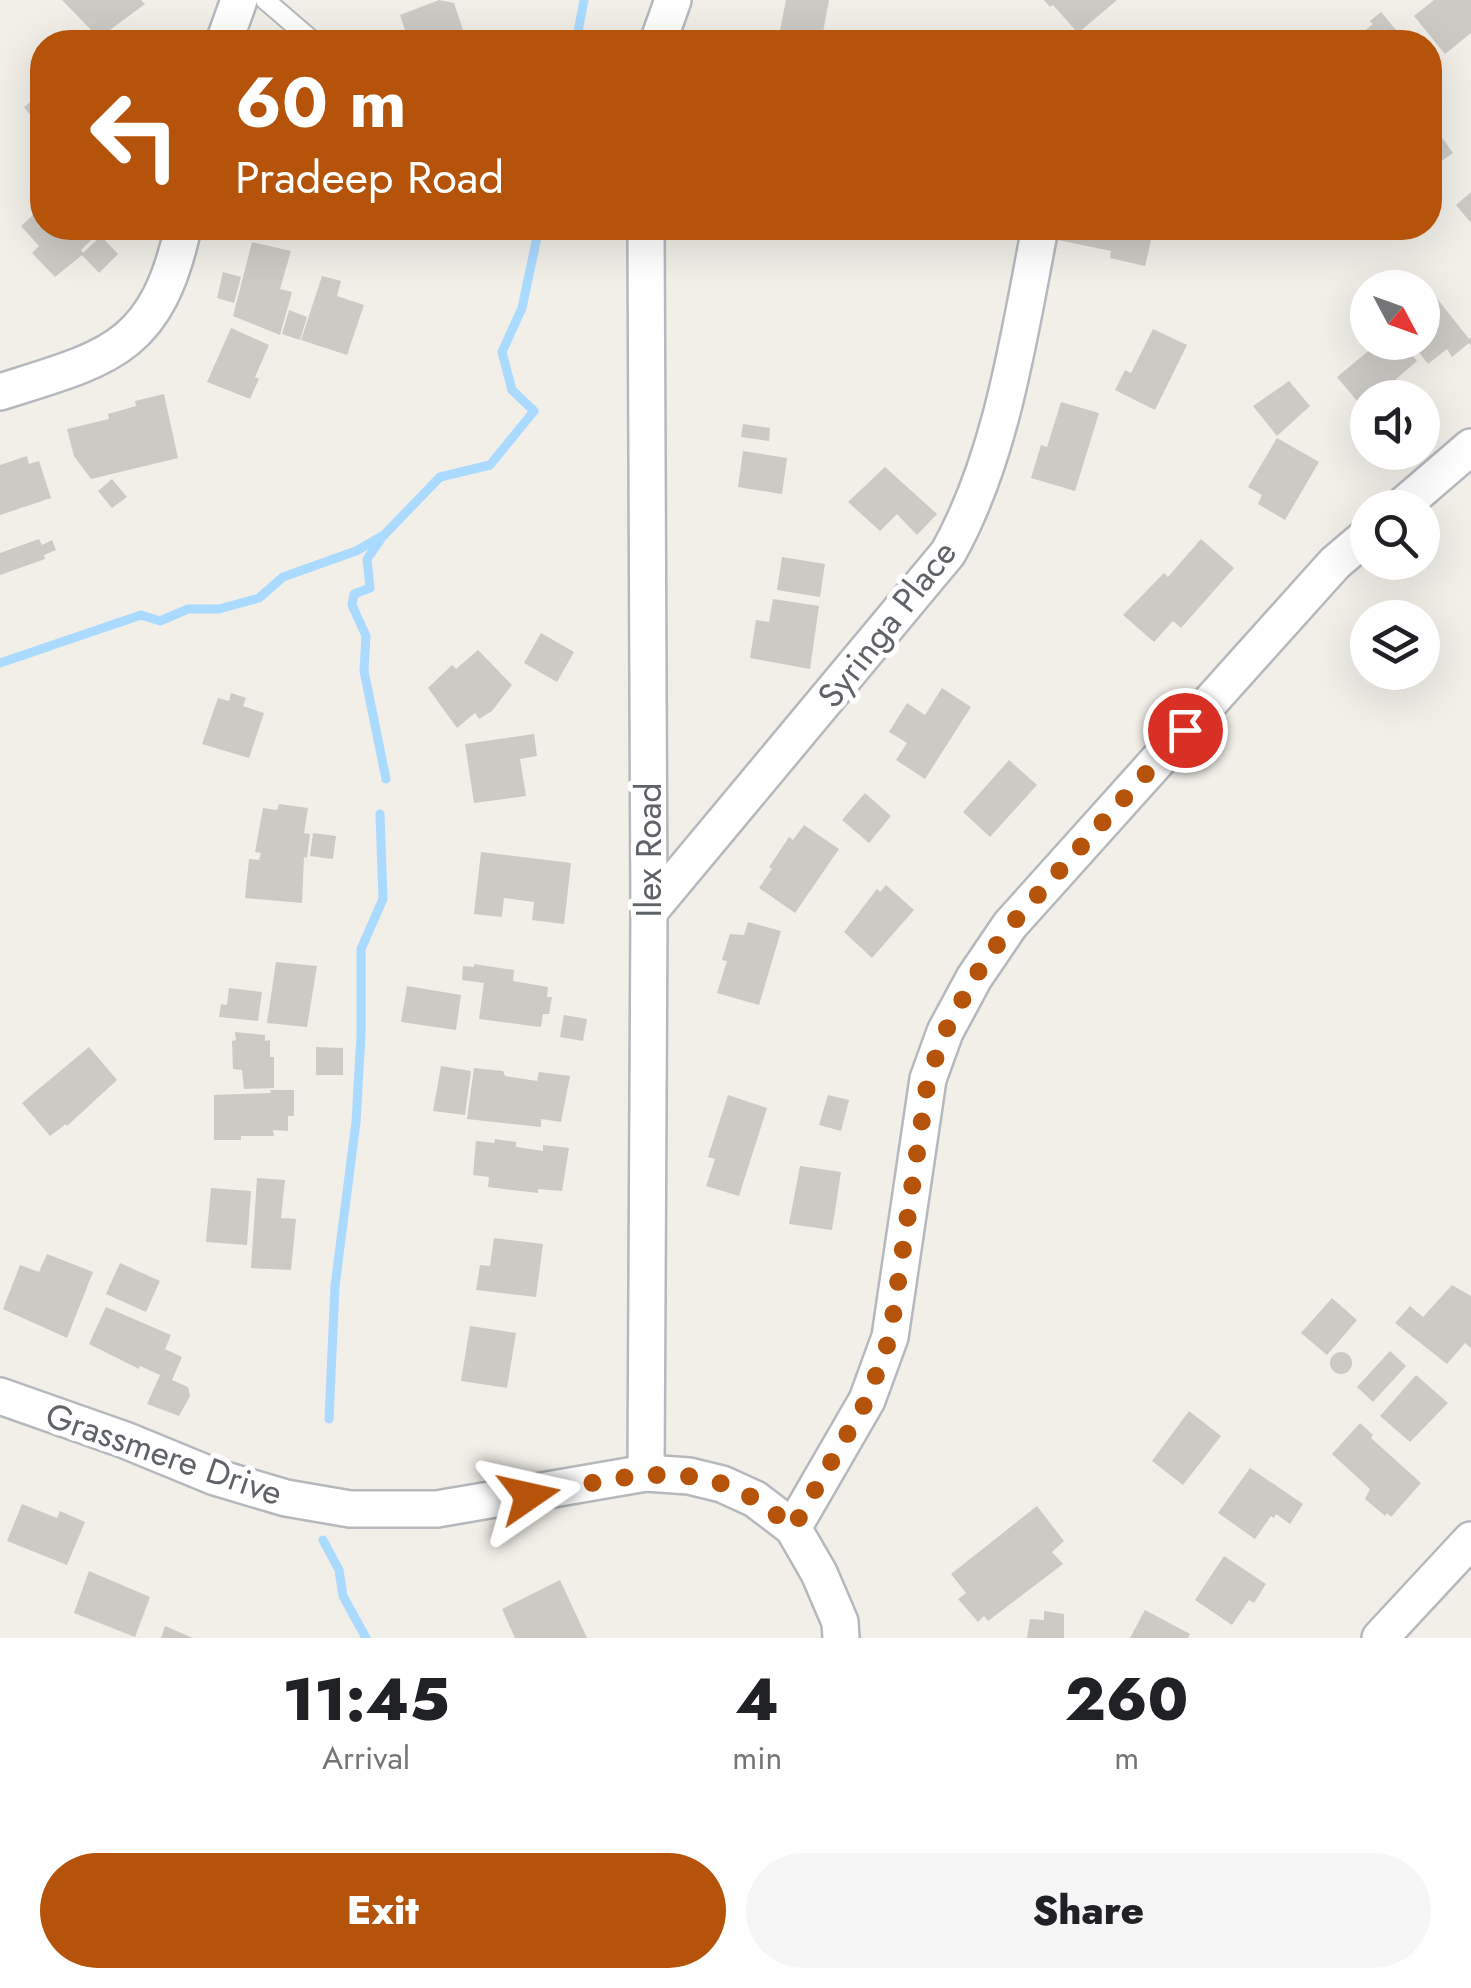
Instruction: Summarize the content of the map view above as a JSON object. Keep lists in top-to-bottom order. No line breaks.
{"streets":{"street":["Syringa Place","Ilex Road","Grassmere Drive"]},"crossings":[["Syringa Place","Ilex Road"],["Ilex Road","Grassmere Drive"]],"north":"bottom right","page":{"turn":["60 m","Pradeep Road"],"eta":["11:45","Arrival","4","min","260","m"],"buttons":["Exit","Share"]}}
